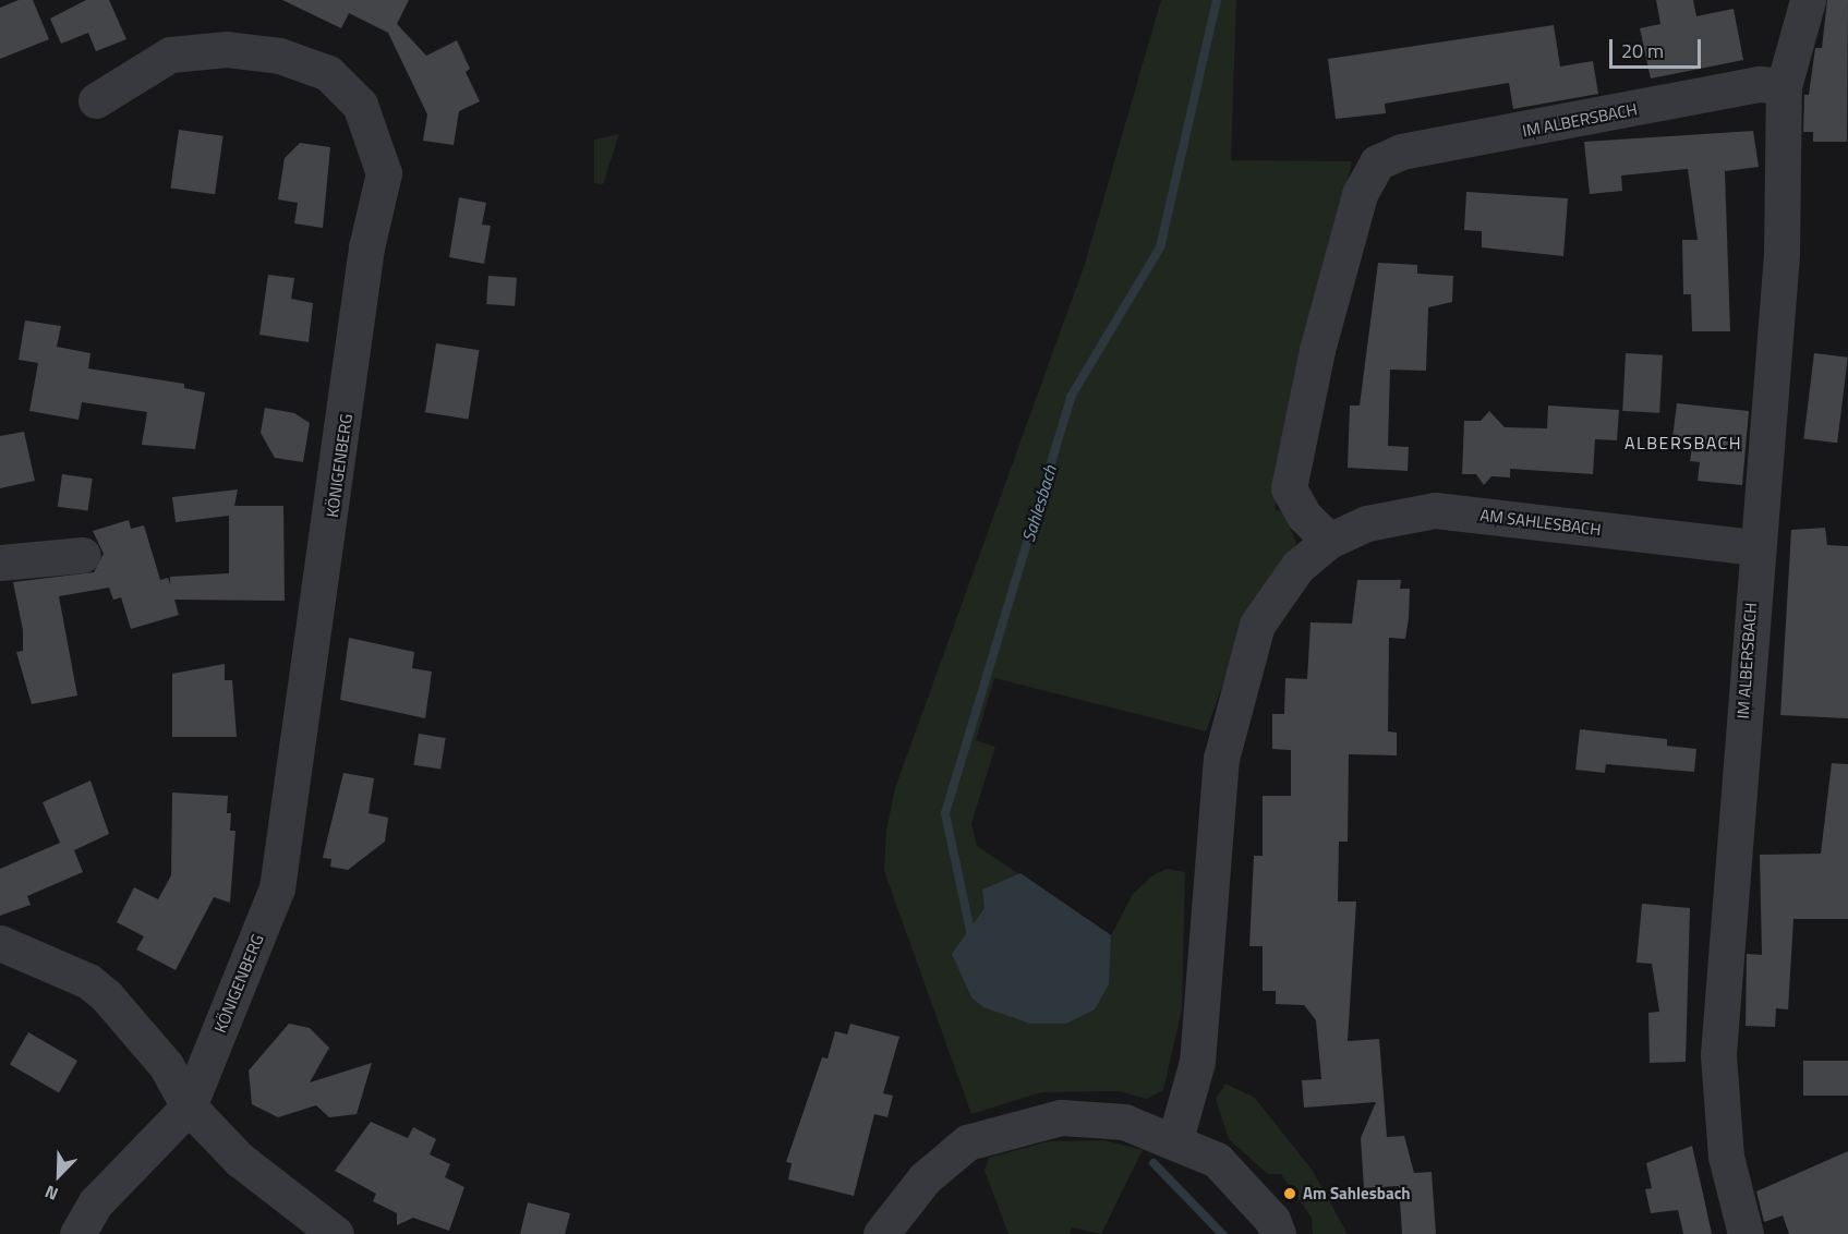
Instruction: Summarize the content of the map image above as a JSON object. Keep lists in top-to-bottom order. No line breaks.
{"streets":{"street":["IM ALBERSBACH","KÖNIGENBERG","AM SAHLESBACH"]},"crossings":[["IM ALBERSBACH","AM SAHLESBACH"]],"districts":["ALBERSBACH"],"water":["Sahlesbach"],"places":["Am Sahlesbach"],"scale_bar":"20 m","north":"bottom left"}
